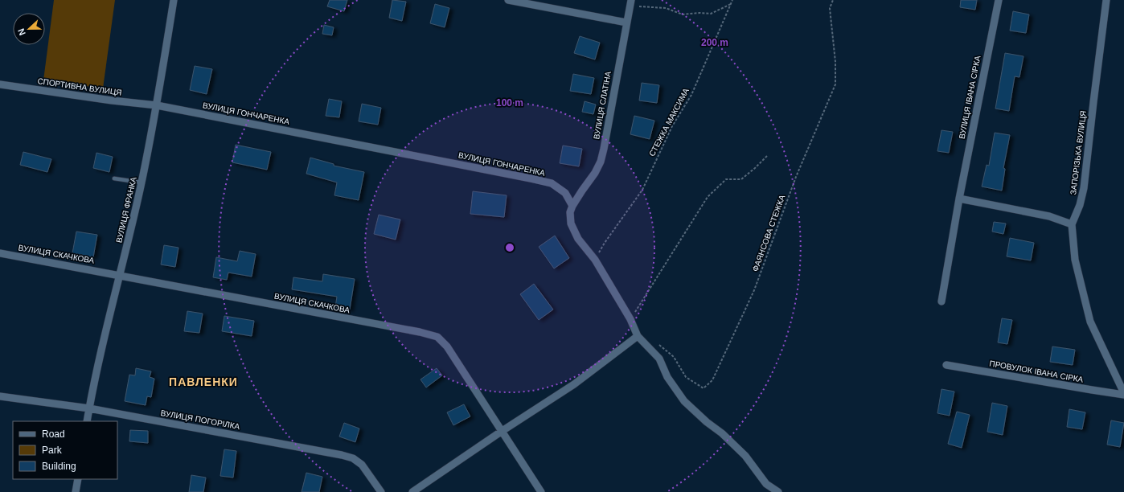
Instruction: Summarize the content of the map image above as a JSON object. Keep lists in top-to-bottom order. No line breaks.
{"streets":{"street":["СПОРТИВНА ВУЛИЦЯ","ВУЛИЦЯ ІВАНА СІРКА","ВУЛИЦЯ СЛАТІНА","ВУЛИЦЯ ГОНЧАРЕНКА","ЗАПОРІЗЬКА ВУЛИЦЯ","ВУЛИЦЯ ФРАНКА","ВУЛИЦЯ СКАЧКОВА","ПРОВУЛОК ІВАНА СІРКА","ВУЛИЦЯ ПОГОРІЛКА"],"path":["СТЕЖКА МАКСИМА","ФАЯНСОВА СТЕЖКА"]},"crossings":[["СПОРТИВНА ВУЛИЦЯ","ВУЛИЦЯ ГОНЧАРЕНКА"],["СПОРТИВНА ВУЛИЦЯ","ВУЛИЦЯ ФРАНКА"],["ВУЛИЦЯ СЛАТІНА","ВУЛИЦЯ ГОНЧАРЕНКА"],["ВУЛИЦЯ ГОНЧАРЕНКА","ВУЛИЦЯ ФРАНКА"],["ЗАПОРІЗЬКА ВУЛИЦЯ","ПРОВУЛОК ІВАНА СІРКА"],["ВУЛИЦЯ ФРАНКА","ВУЛИЦЯ СКАЧКОВА"],["ВУЛИЦЯ ФРАНКА","ВУЛИЦЯ ПОГОРІЛКА"]],"districts":["ПАВЛЕНКИ"],"legend":["Road","Park","Building"],"north":"left","rings":["200 m","100 m"]}
